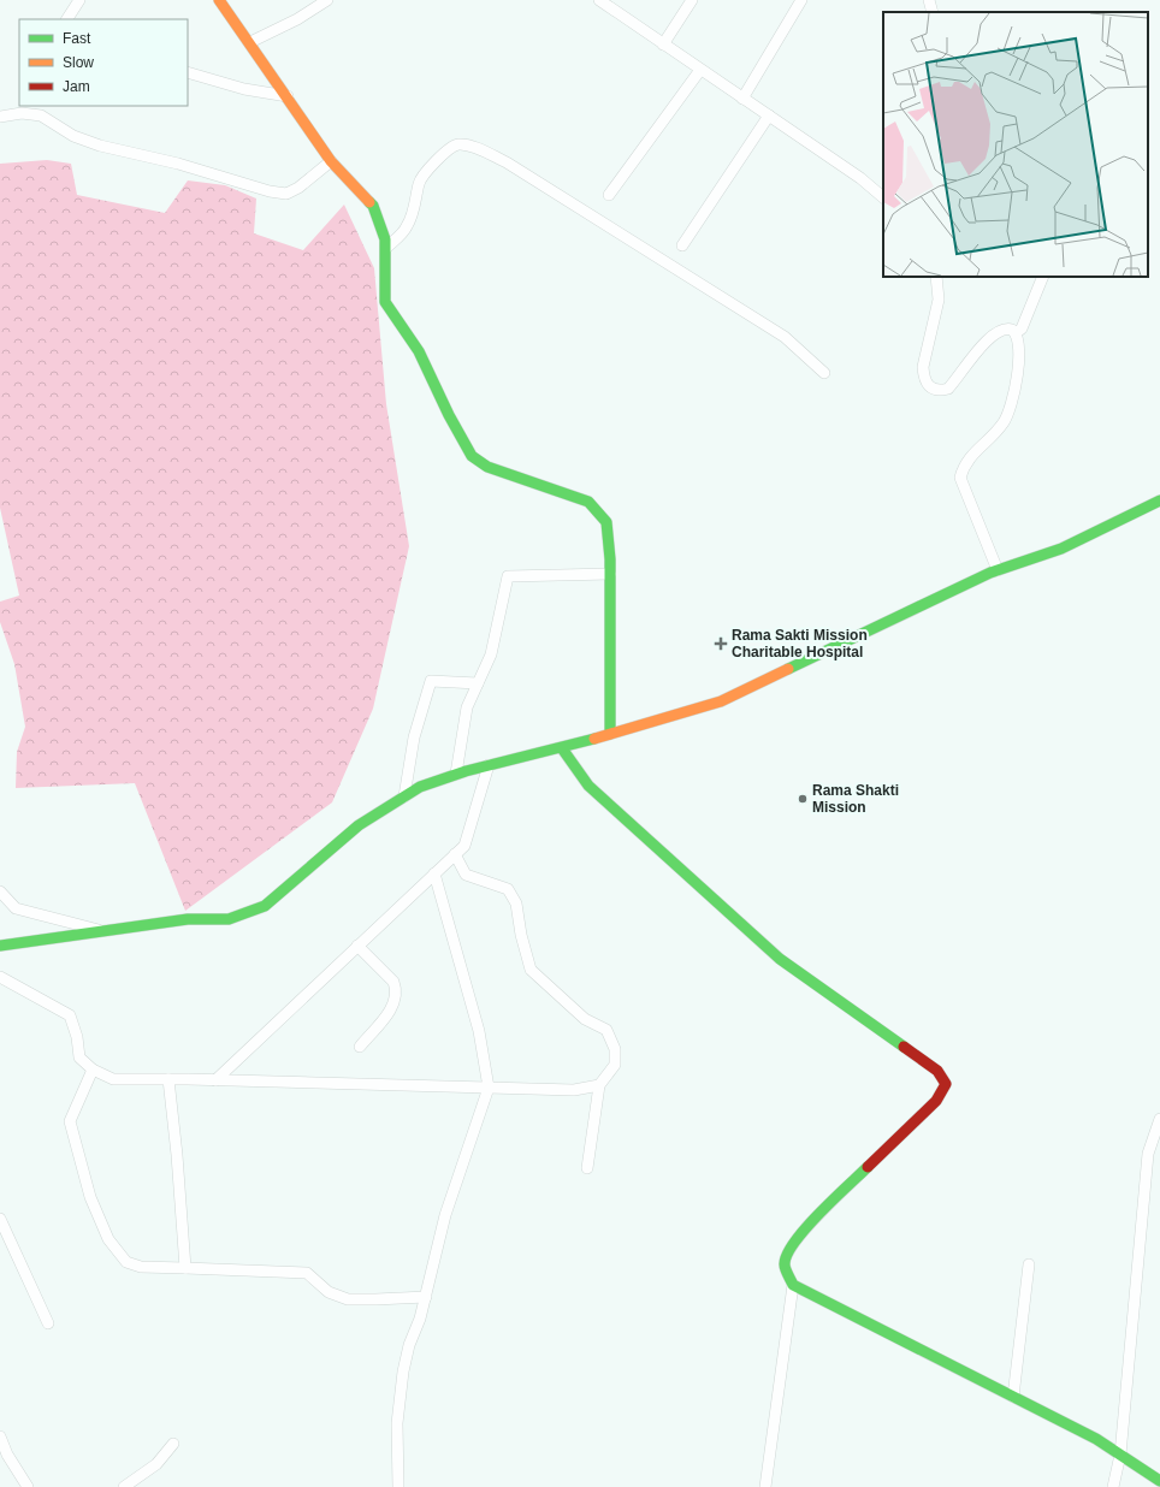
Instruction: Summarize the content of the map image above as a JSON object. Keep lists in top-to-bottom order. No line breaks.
{"places":{"health":["Rama Sakti Mission Charitable Hospital"],"other":["Rama Shakti Mission"]},"legend":["Fast","Slow","Jam"]}
